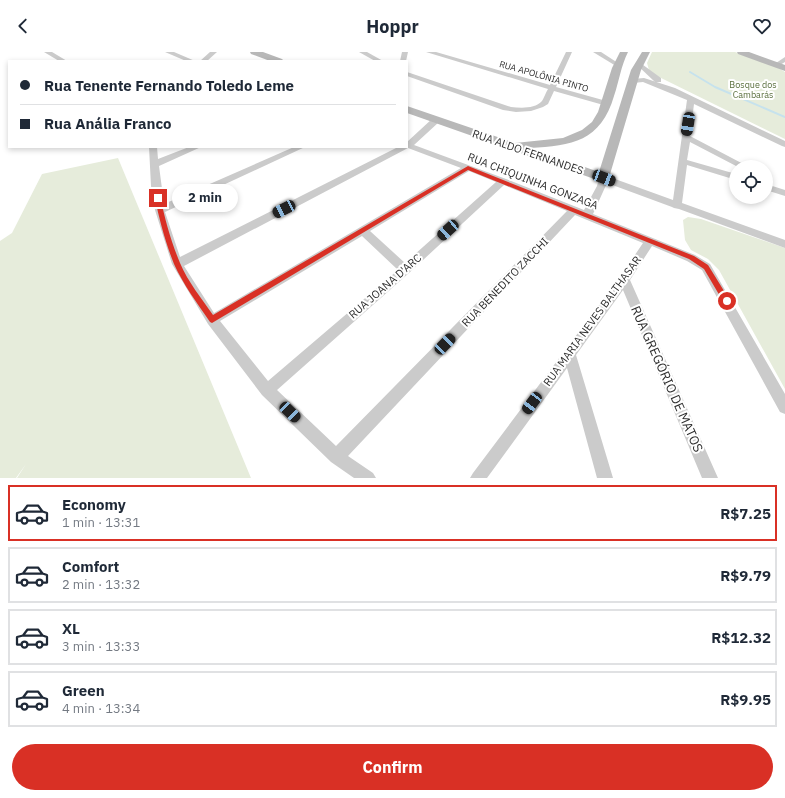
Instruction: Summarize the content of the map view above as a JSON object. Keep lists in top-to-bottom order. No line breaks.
{"streets":{"street":["RUA APOLÔNIA PINTO","RUA ALDO FERNANDES","RUA CHIQUINHA GONZAGA","RUA BENEDITO ZACCHI","RUA JOANA D'ARC","RUA MARIA NEVES BALTHASAR","RUA GREGÓRIO DE MATOS"]},"crossings":[["RUA CHIQUINHA GONZAGA","RUA BENEDITO ZACCHI"],["RUA CHIQUINHA GONZAGA","RUA JOANA D'ARC"],["RUA CHIQUINHA GONZAGA","RUA MARIA NEVES BALTHASAR"],["RUA MARIA NEVES BALTHASAR","RUA GREGÓRIO DE MATOS"]],"parks":["Bosque dos Cambarás"],"page":{"header":"Hoppr","banner":["Rua Tenente Fernando Toledo Leme","Rua Anália Franco"],"bubble":"2 min","list":[{"name":"Economy","note":"1 min · 13:31","value":"R$7.25"},{"name":"Comfort","note":"2 min · 13:32","value":"R$9.79"},{"name":"XL","note":"3 min · 13:33","value":"R$12.32"},{"name":"Green","note":"4 min · 13:34","value":"R$9.95"}],"buttons":"Confirm"}}
